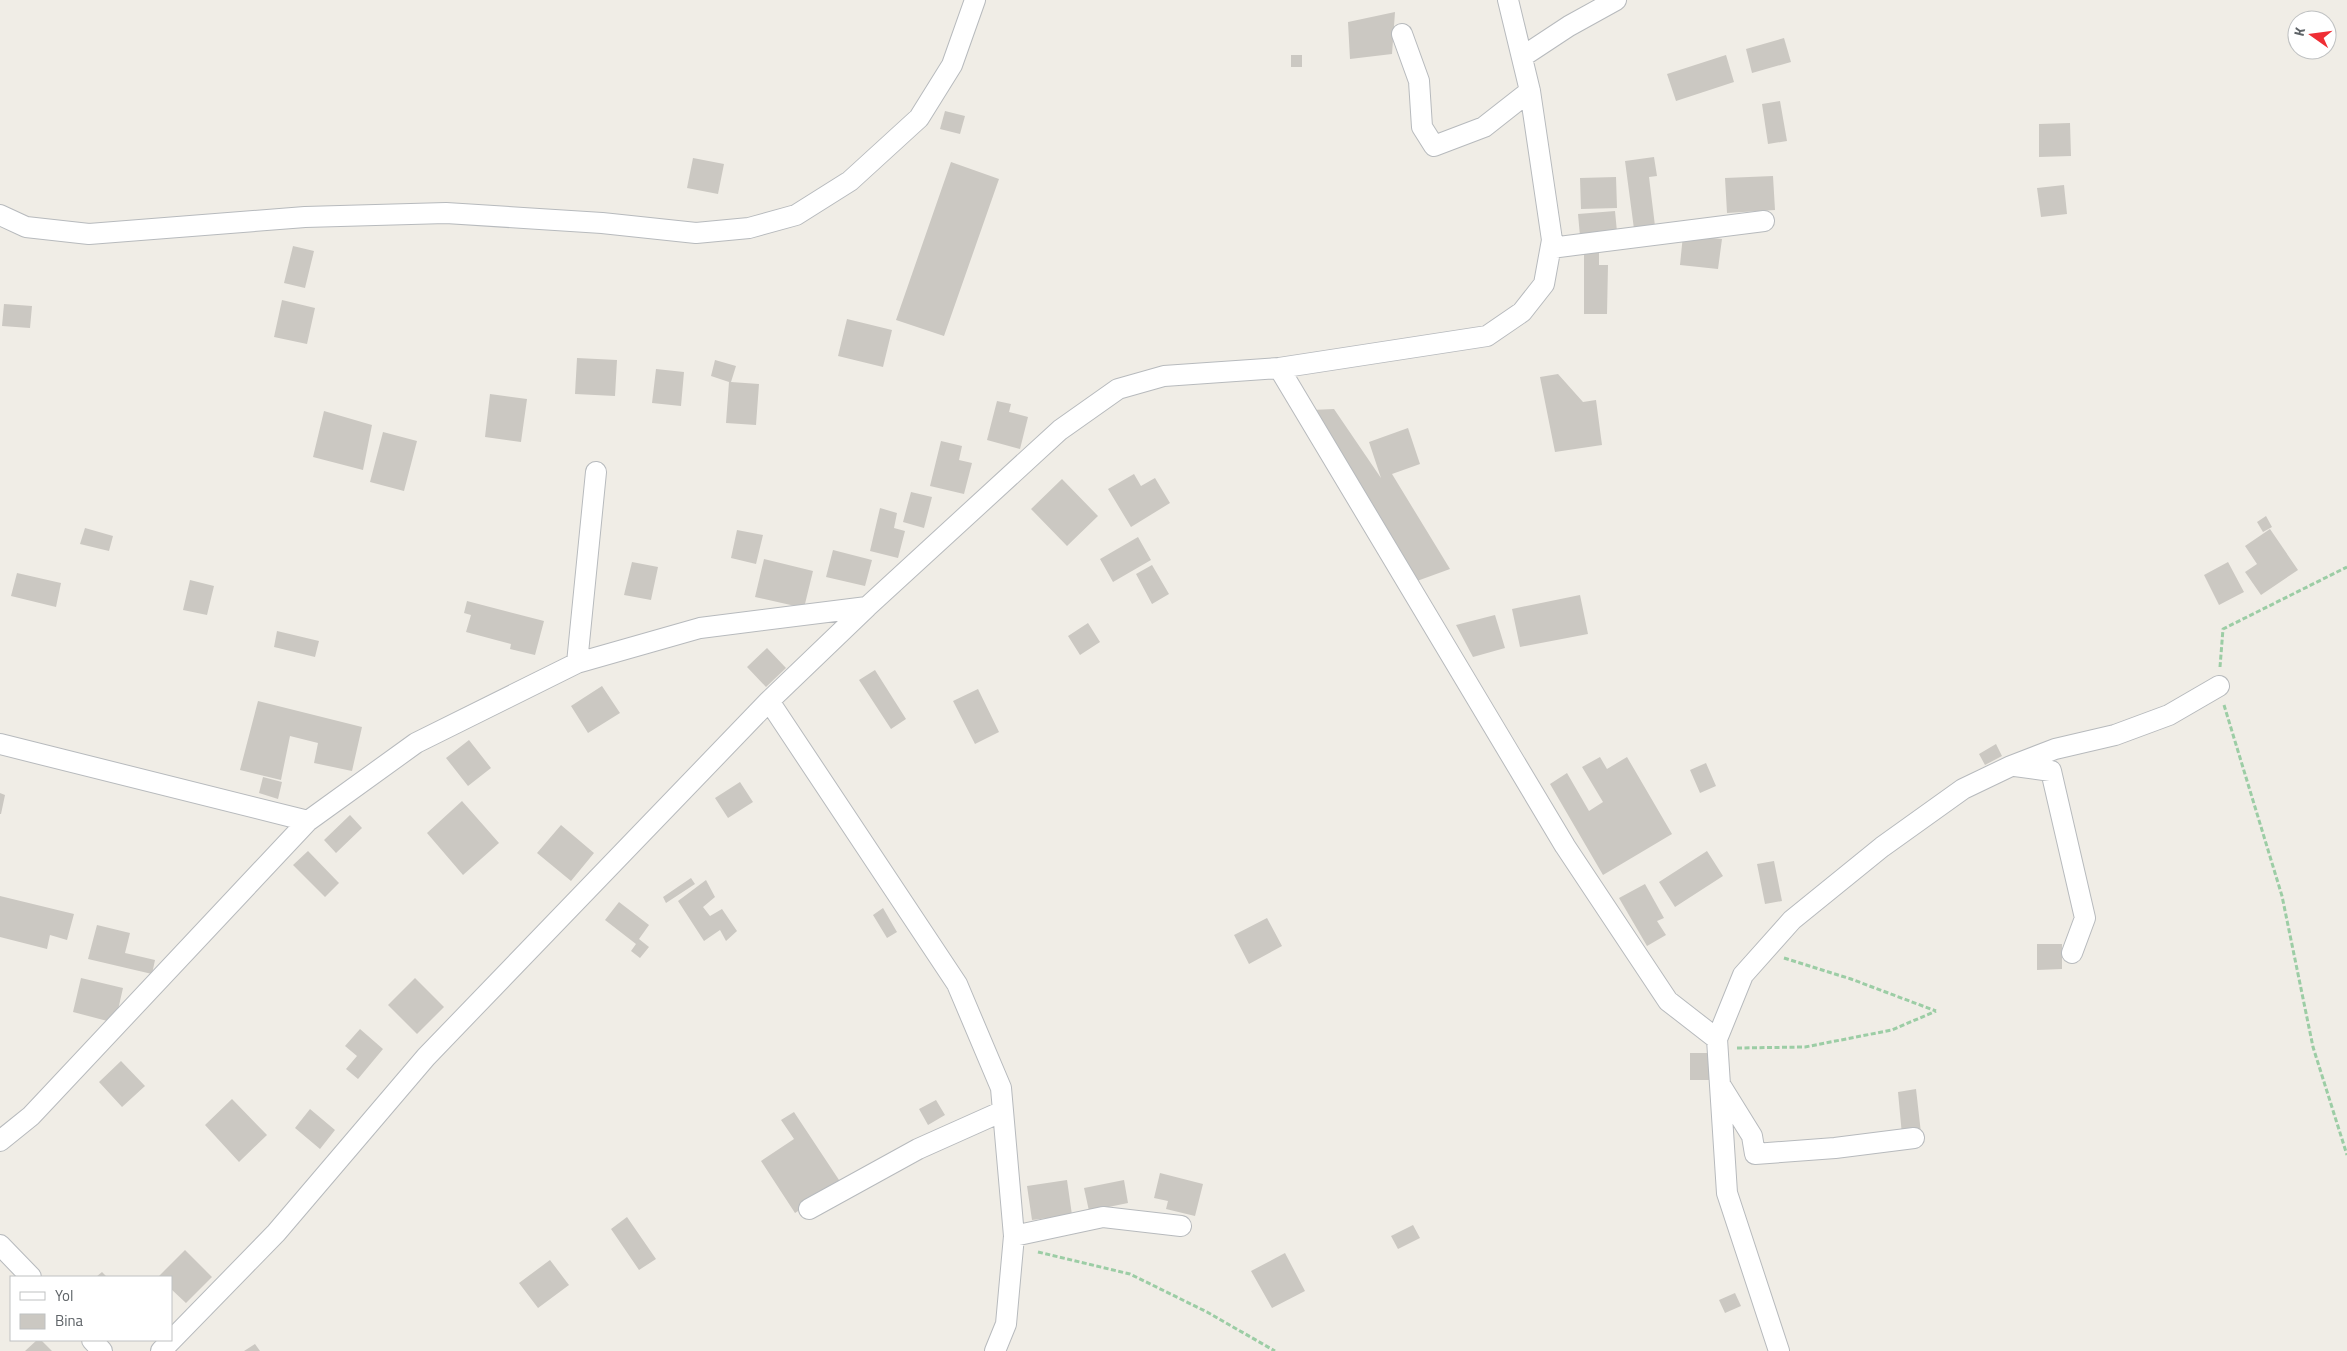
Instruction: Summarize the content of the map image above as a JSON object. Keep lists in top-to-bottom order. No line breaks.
{"legend":["Yol","Bina"],"north":"left"}
